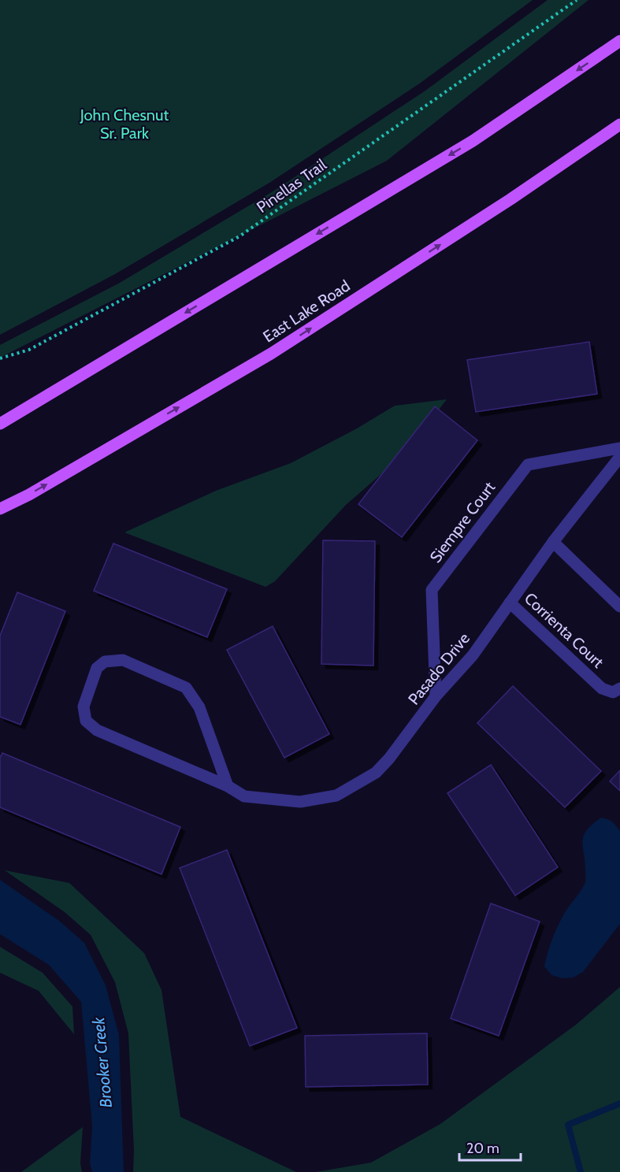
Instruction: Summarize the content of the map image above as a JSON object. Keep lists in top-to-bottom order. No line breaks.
{"streets":{"main road":["East Lake Road"],"street":["Siempre Court","Corrienta Court","Pasado Drive"],"path":["Pinellas Trail"]},"crossings":[["Siempre Court","Pasado Drive"],["Corrienta Court","Pasado Drive"]],"water":["Brooker Creek"],"parks":["John Chesnut Sr. Park"],"scale_bar":"20 m"}
